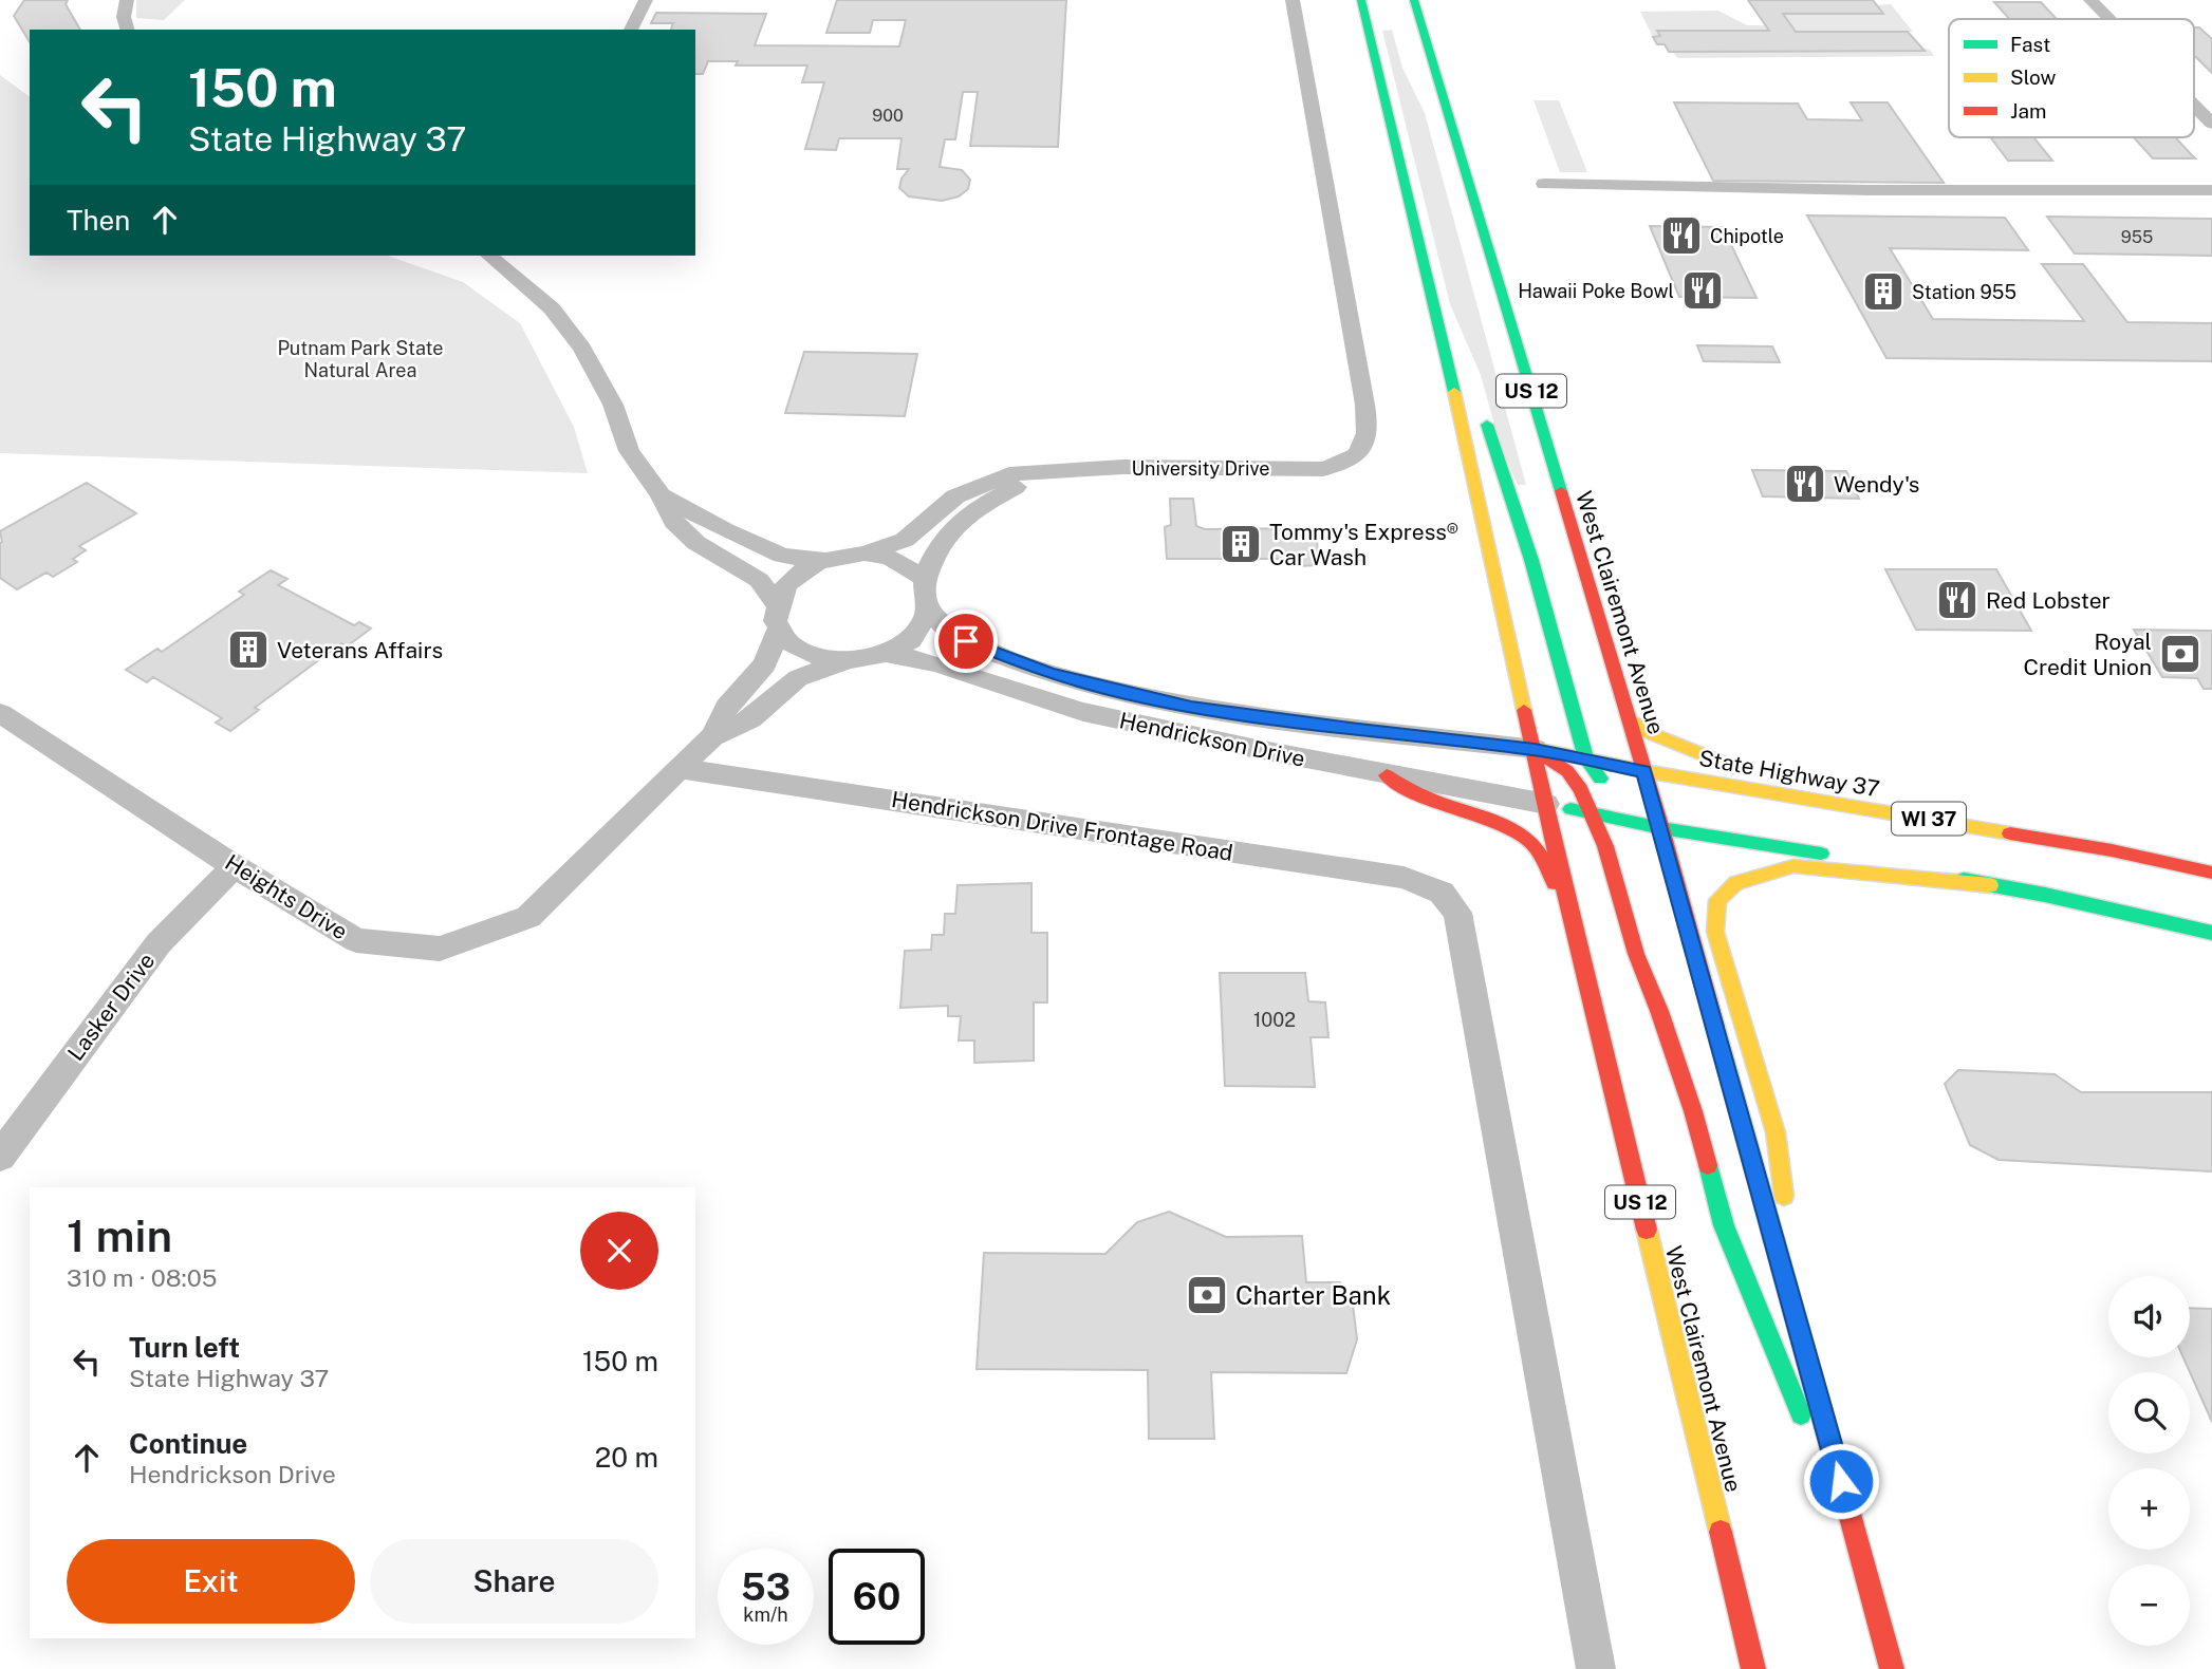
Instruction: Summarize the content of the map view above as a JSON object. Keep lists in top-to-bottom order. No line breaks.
{"streets":{"main road":["US 12","West Clairemont Avenue","State Highway 37","WI 37"],"street":["University Drive","Hendrickson Drive","Hendrickson Drive Frontage Road","Heights Drive","Lasker Drive"]},"crossings":[["University Drive","Hendrickson Drive"],["University Drive","Heights Drive"],["West Clairemont Avenue","Hendrickson Drive"],["West Clairemont Avenue","State Highway 37"],["West Clairemont Avenue","WI 37"],["Hendrickson Drive","State Highway 37"],["Hendrickson Drive","WI 37"],["Hendrickson Drive","Heights Drive"],["Hendrickson Drive Frontage Road","Heights Drive"],["Heights Drive","Lasker Drive"]],"parks":["Putnam Park State Natural Area"],"places":{"restaurant":["Chipotle","Hawaii Poke Bowl","Wendy's","Red Lobster"],"building":["Station 955","Tommy's Express® Car Wash","Veterans Affairs"],"bank":["Royal Credit Union","Charter Bank"]},"house_numbers":["900","955","1002"],"legend":["Fast","Slow","Jam"],"page":{"turn":["150 m","State Highway 37"],"then":"Then","heading":["1 min","310 m · 08:05"],"map_buttons":["+","−"],"list":[{"name":"Turn left","note":"State Highway 37","value":"150 m"},{"name":"Continue","note":"Hendrickson Drive","value":"20 m"}],"buttons":["Exit","Share"],"speed":"53 km/h","limit":"60"}}
